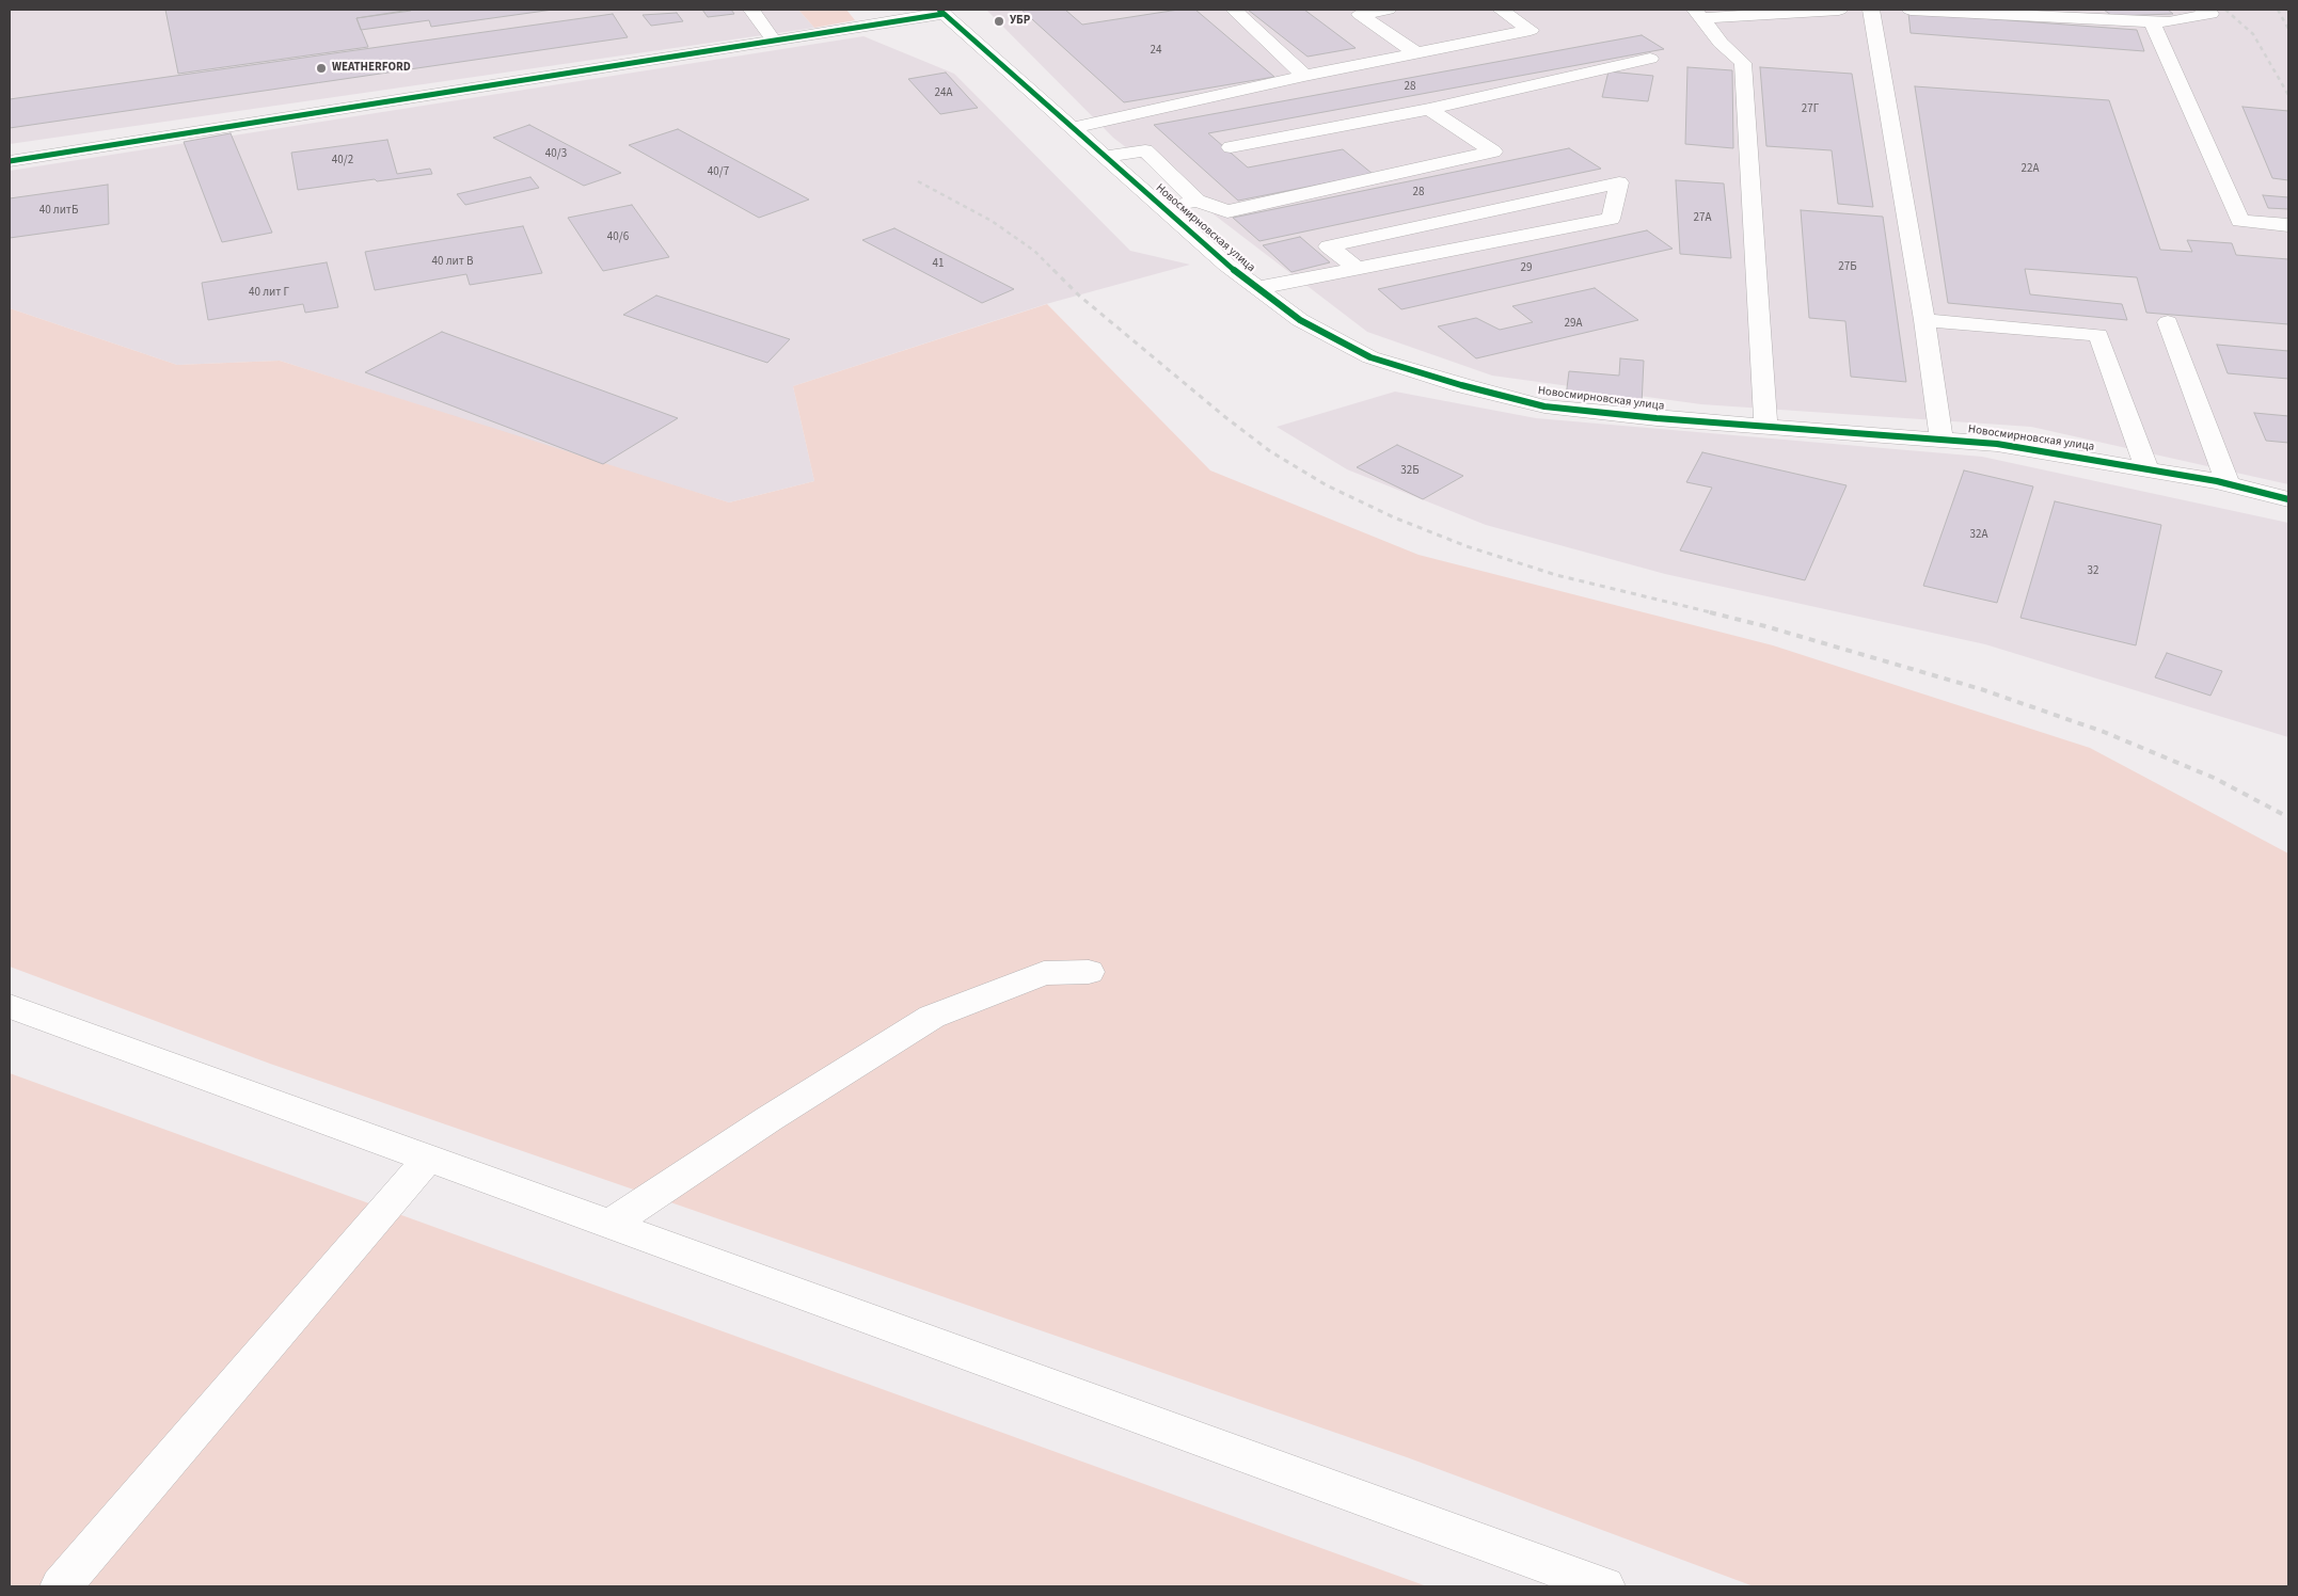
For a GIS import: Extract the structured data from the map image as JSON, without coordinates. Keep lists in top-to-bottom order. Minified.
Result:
{"streets":{"street":["Новосмирновская улица"]},"places":["УБР","WEATHERFORD"],"house_numbers":["24","28","24А","27Г","40/3","40/2","22А","40/7","28","40 литБ","27А","40/6","40 лит В","41","27Б","29","40 лит Г","29А","32Б","32А","32"]}
